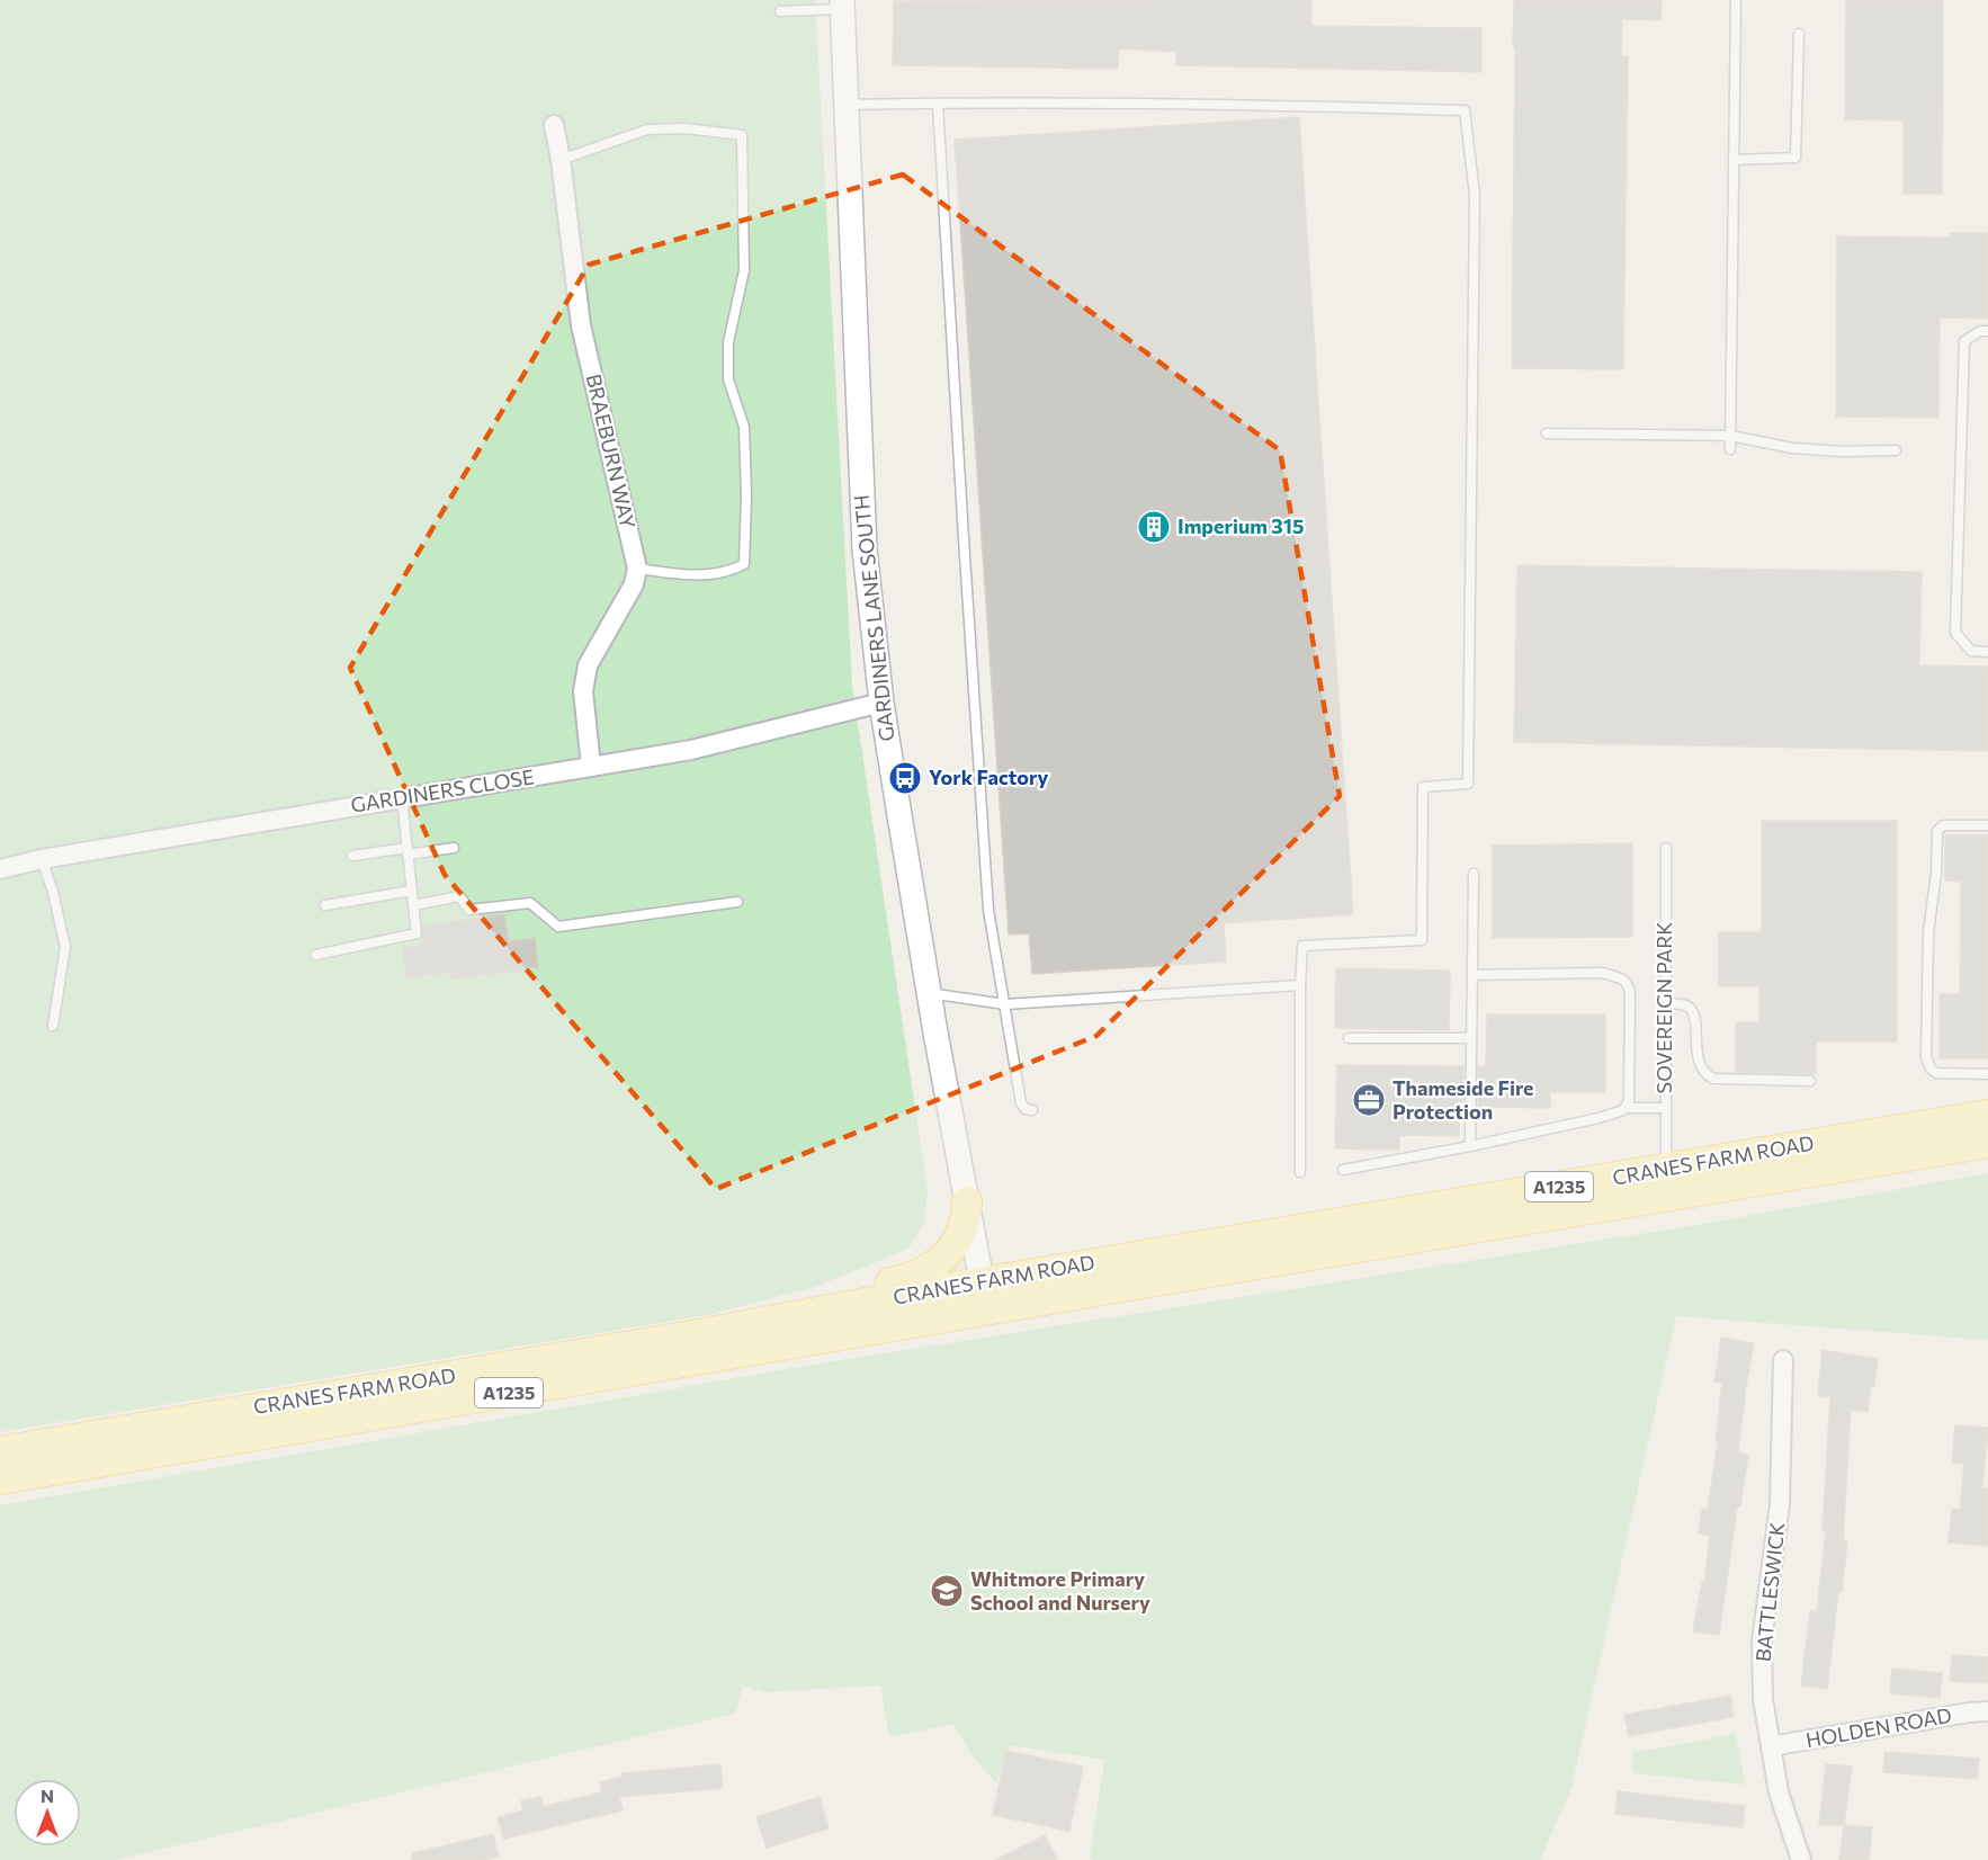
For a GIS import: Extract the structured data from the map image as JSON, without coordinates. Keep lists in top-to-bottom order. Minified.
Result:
{"streets":{"main road":["CRANES FARM ROAD","A1235"],"street":["BRAEBURN WAY","GARDINERS LANE SOUTH","GARDINERS CLOSE","BATTLESWICK","HOLDEN ROAD"],"lane":["SOVEREIGN PARK"]},"crossings":[["GARDINERS LANE SOUTH","GARDINERS CLOSE"],["GARDINERS LANE SOUTH","CRANES FARM ROAD"],["GARDINERS LANE SOUTH","A1235"],["SOVEREIGN PARK","CRANES FARM ROAD"],["CRANES FARM ROAD","A1235"],["BATTLESWICK","HOLDEN ROAD"]],"places":{"building":["Imperium 315"],"bus stop":["York Factory"],"office":["Thameside Fire Protection"],"school or university":["Whitmore Primary School and Nursery"]},"north":"top"}
